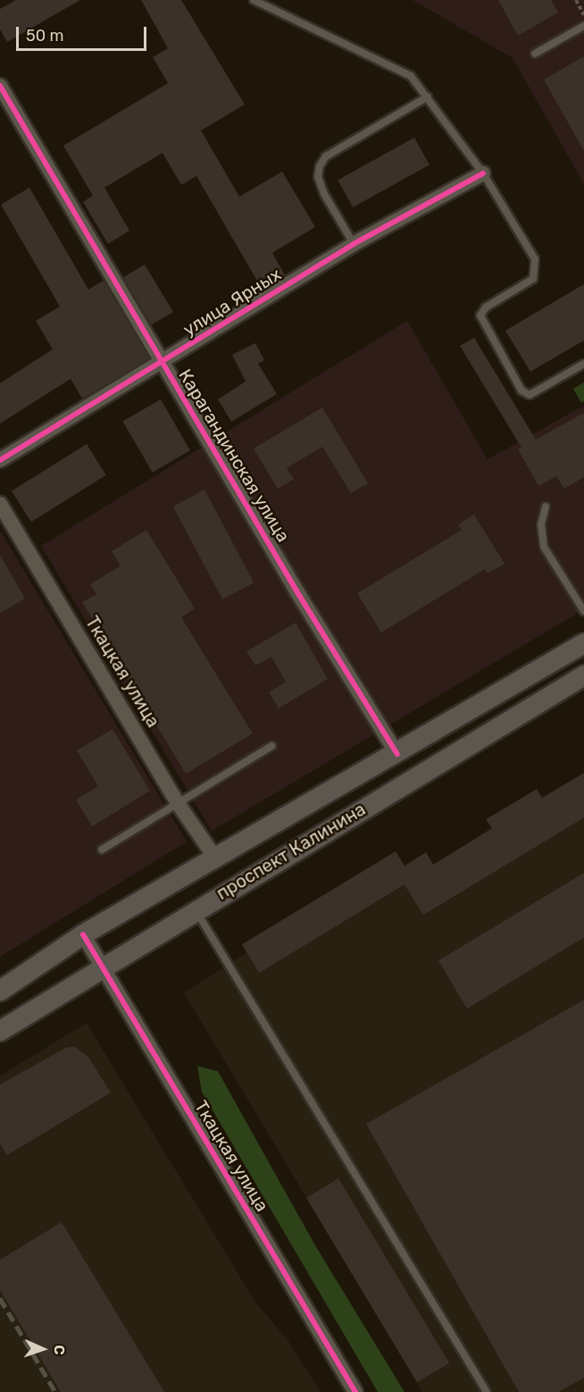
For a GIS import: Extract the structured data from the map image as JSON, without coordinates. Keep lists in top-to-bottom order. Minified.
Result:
{"streets":{"main road":["проспект Калинина"],"street":["улица Ярных","Карагандинская улица","Ткацкая улица"]},"crossings":[["улица Ярных","Карагандинская улица"],["Карагандинская улица","проспект Калинина"],["Ткацкая улица","проспект Калинина"]],"scale_bar":"50 m","north":"right"}
